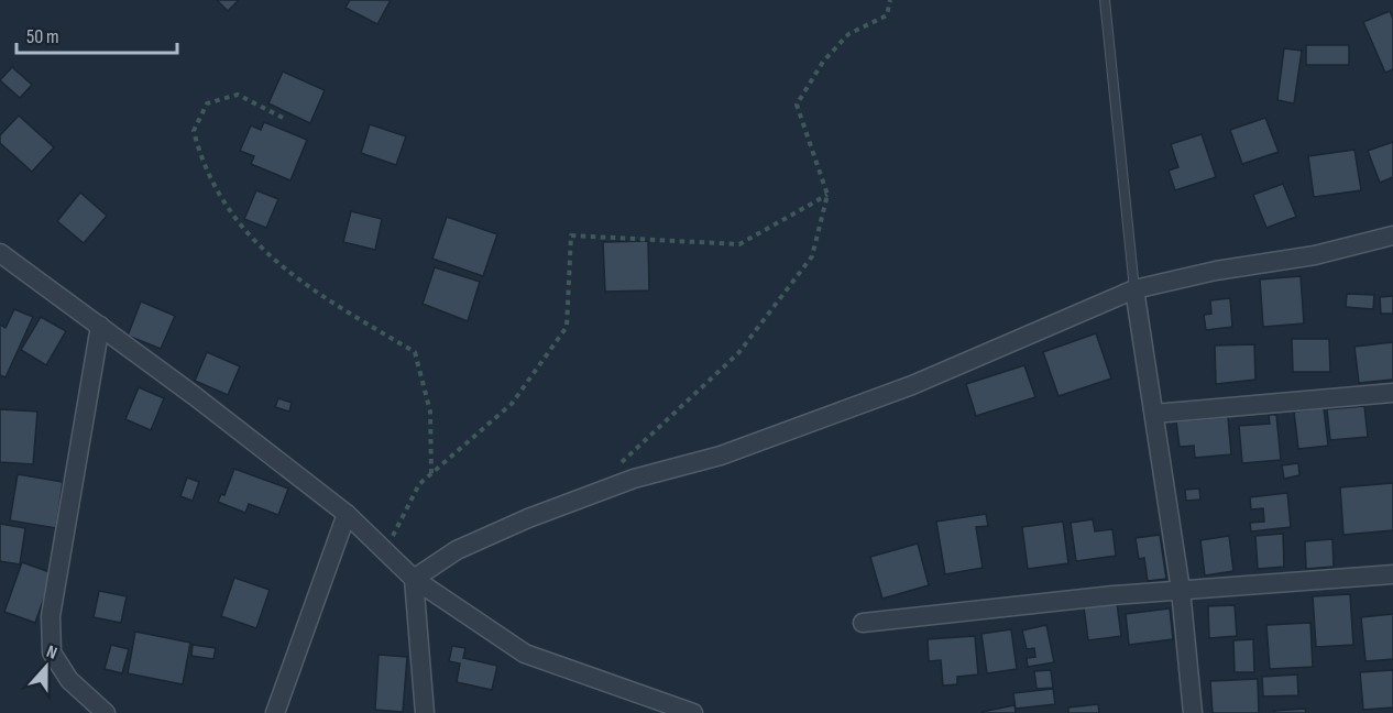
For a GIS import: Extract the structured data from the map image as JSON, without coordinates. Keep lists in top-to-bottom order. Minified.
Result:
{"scale_bar":"50 m","north":"top"}
